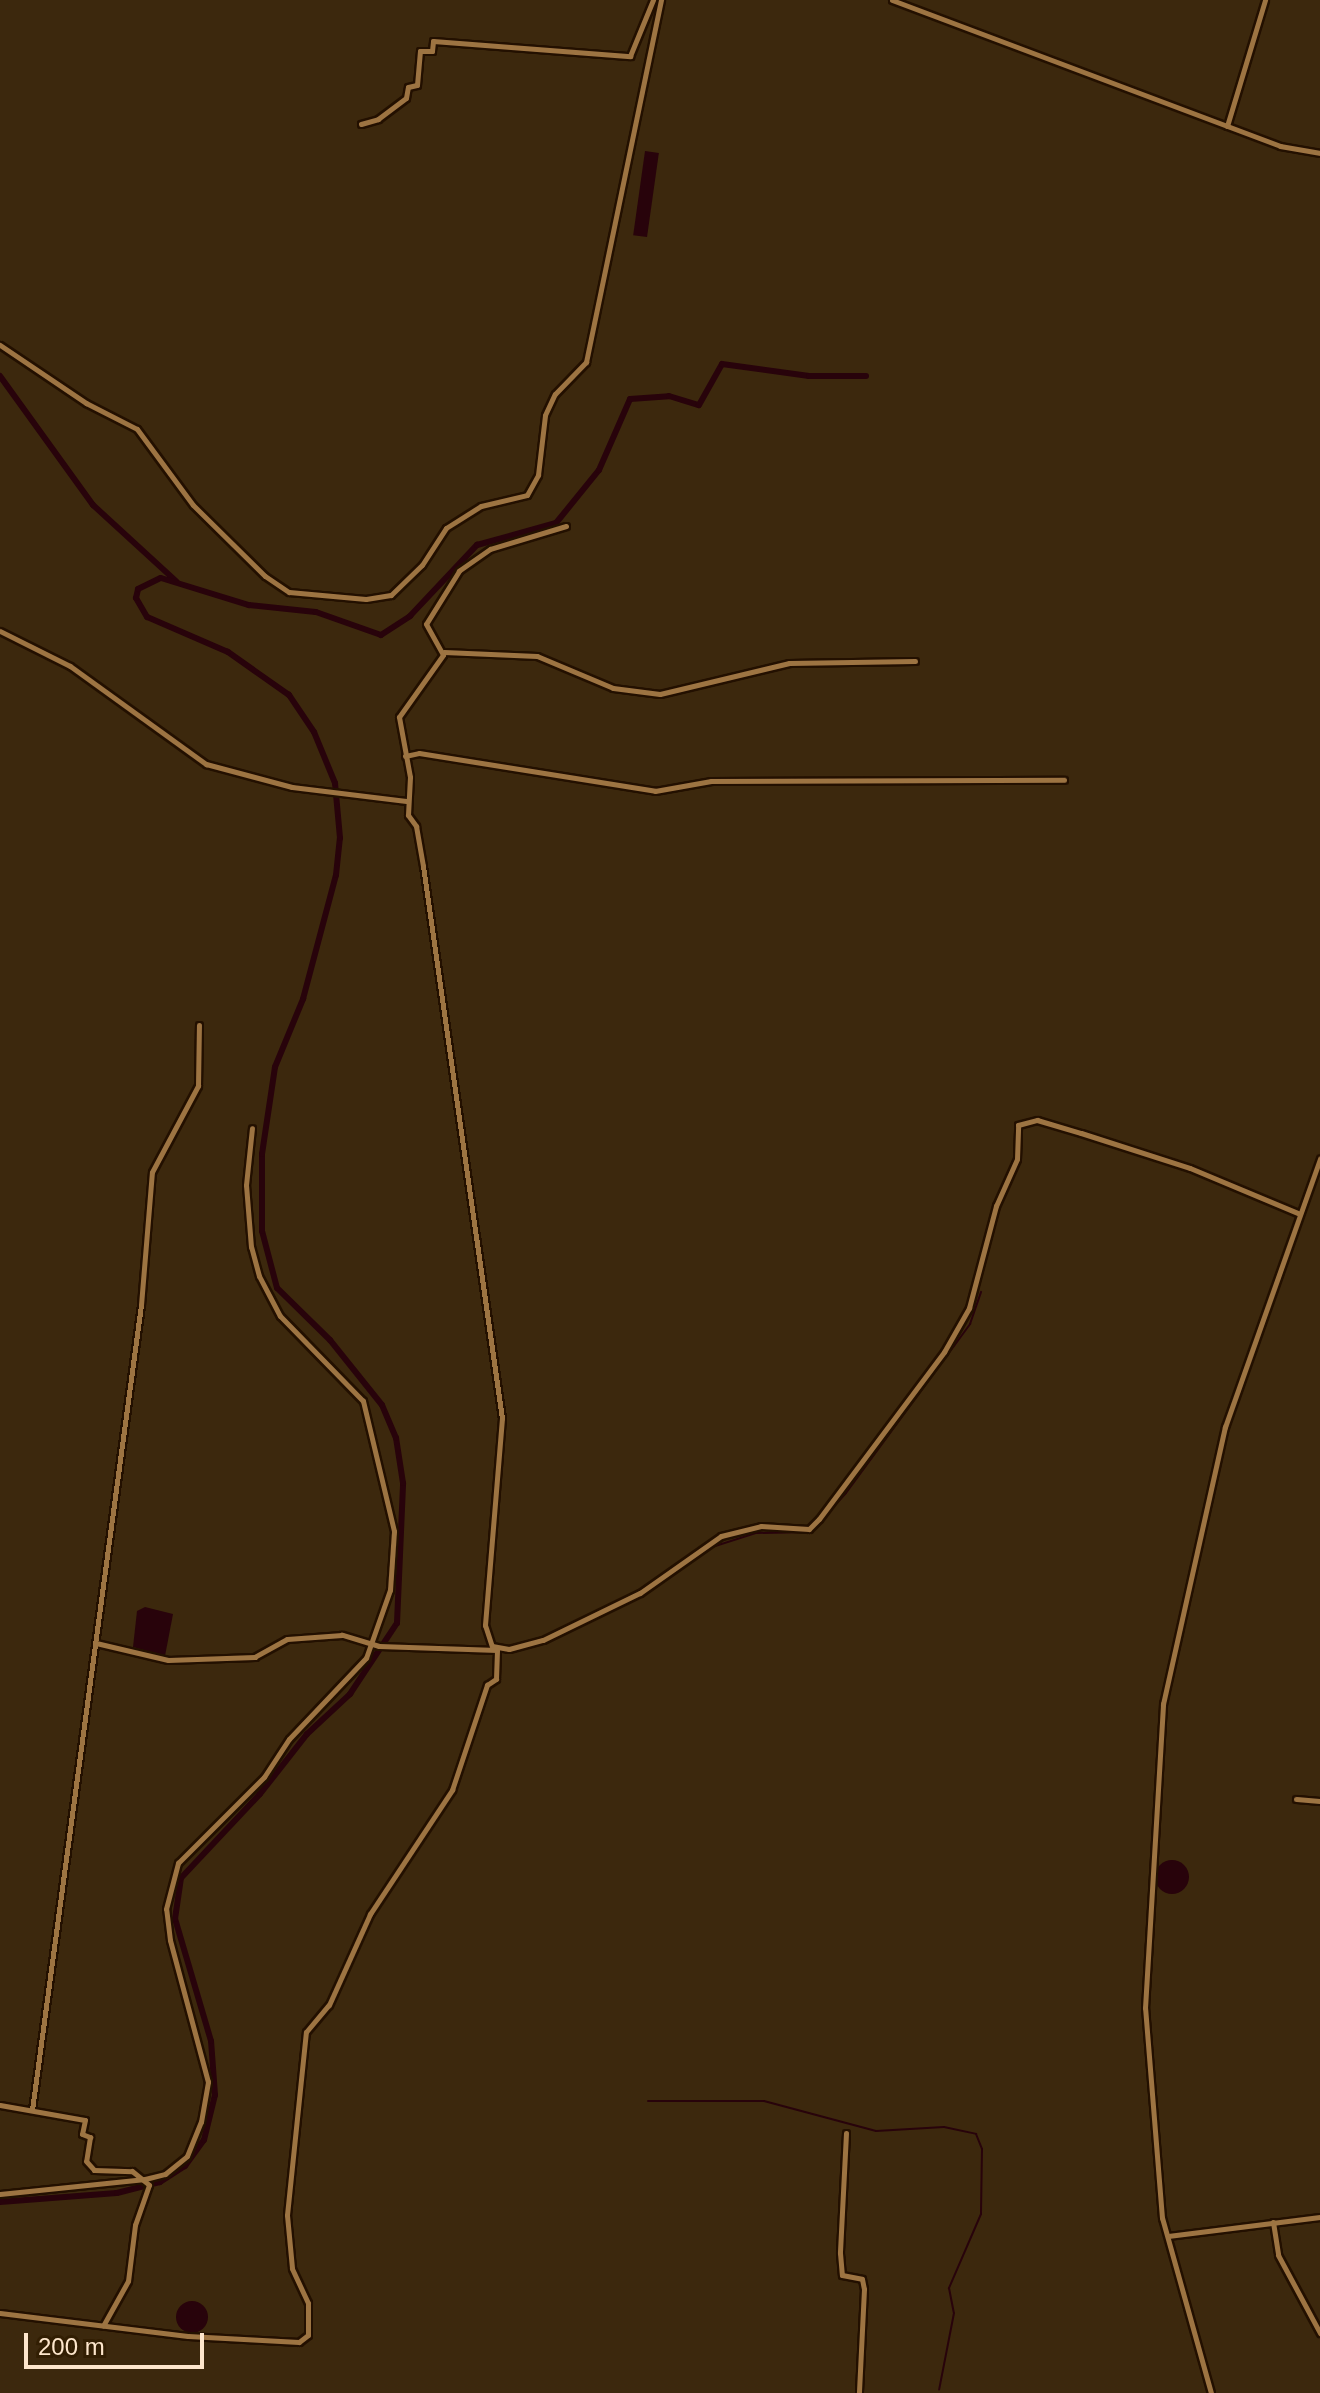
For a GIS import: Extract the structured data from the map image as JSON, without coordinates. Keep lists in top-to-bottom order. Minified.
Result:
{"scale_bar":"200 m"}
